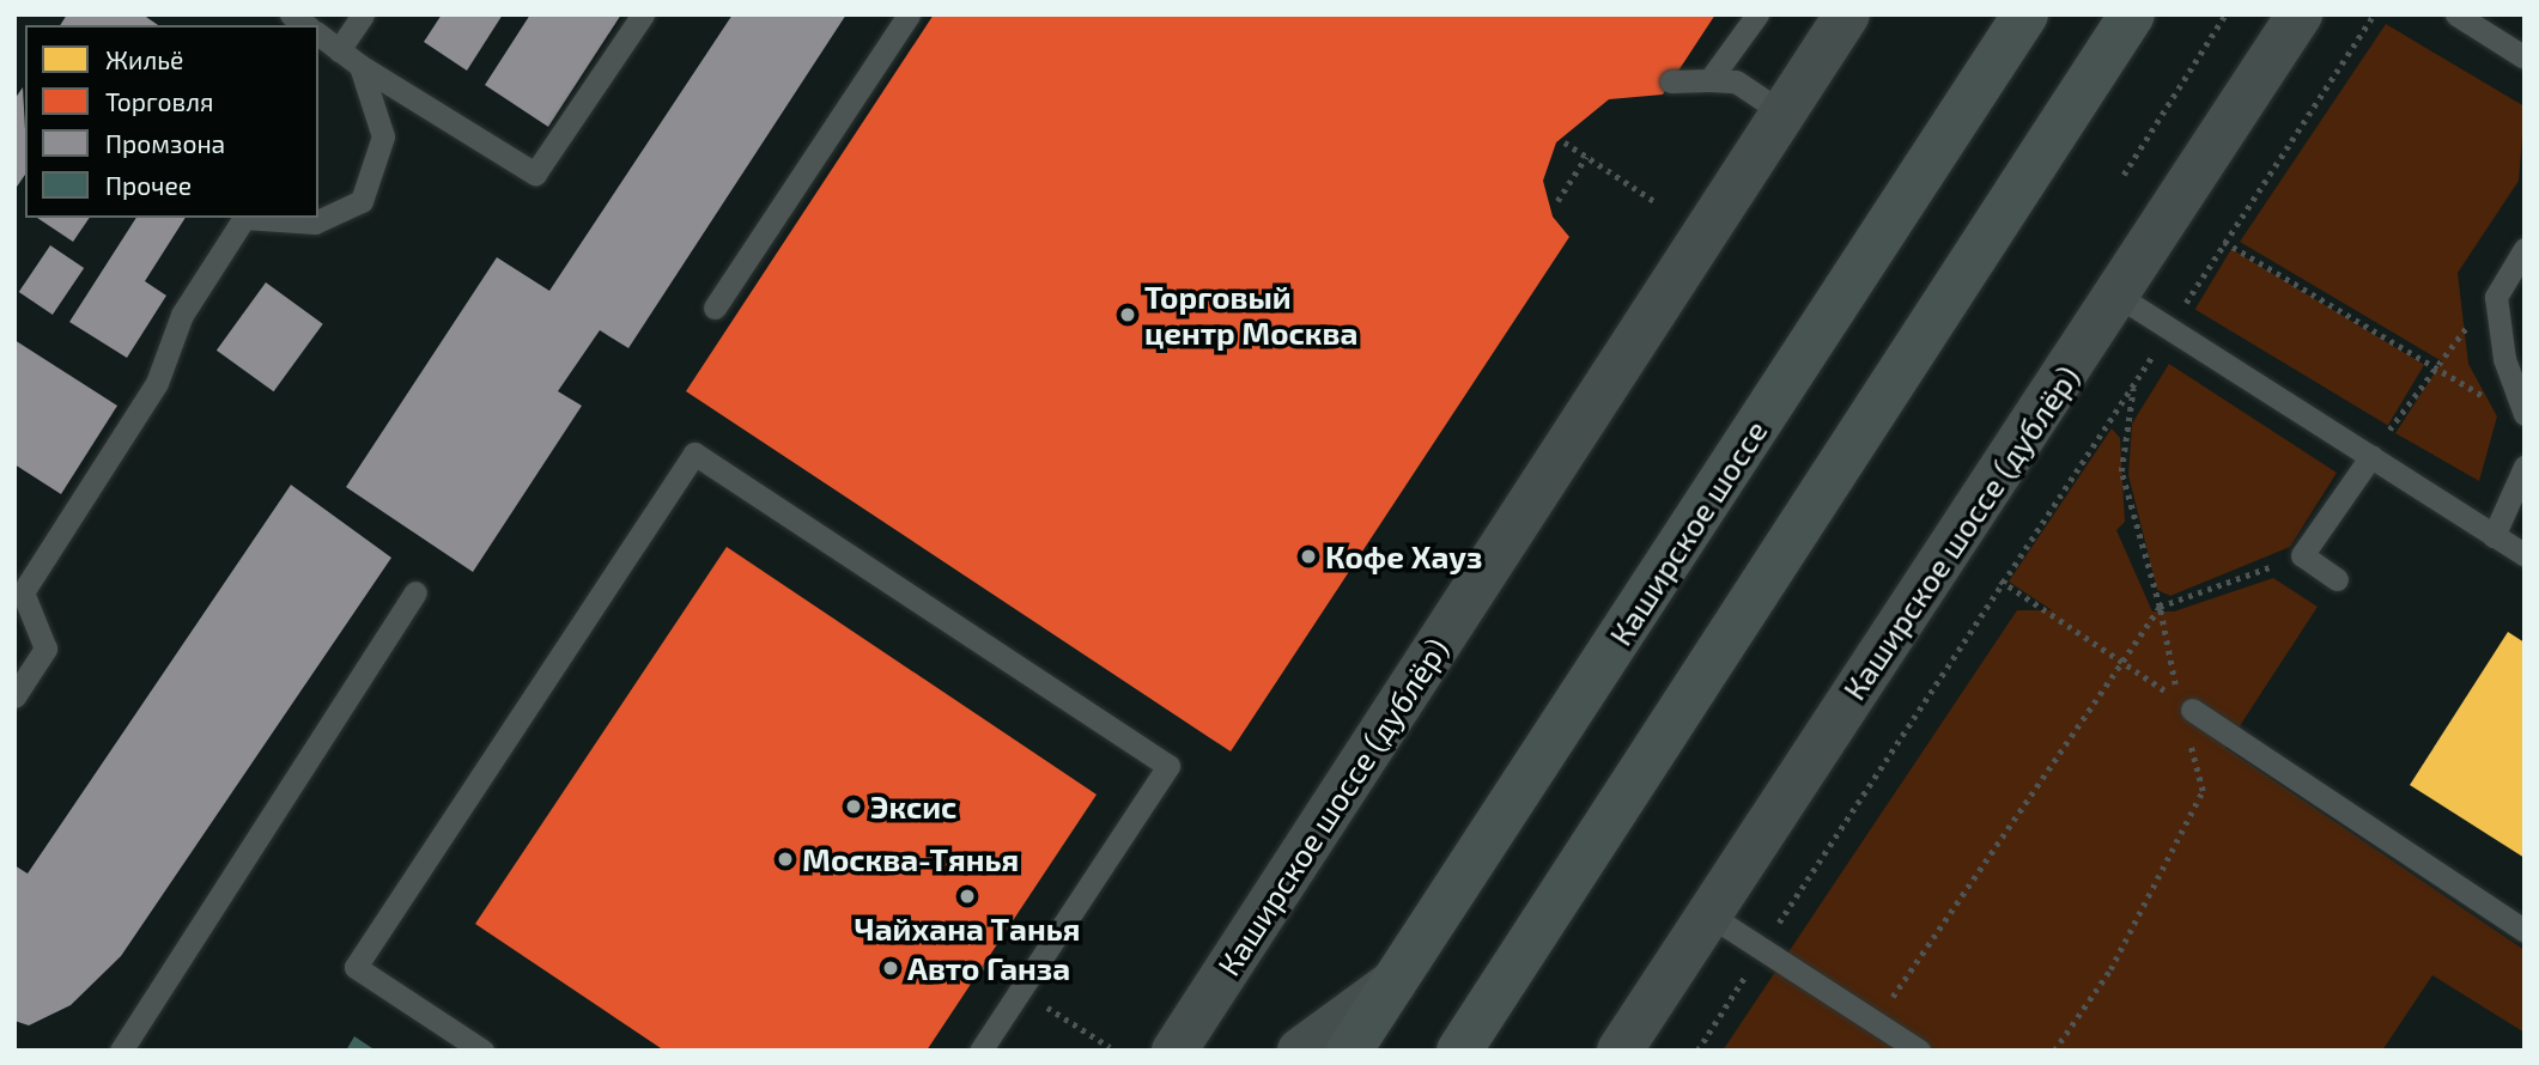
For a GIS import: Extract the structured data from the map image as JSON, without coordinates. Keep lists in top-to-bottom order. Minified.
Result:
{"streets":{"main road":["Каширское шоссе","Каширское шоссе (дублёр)"]},"places":["Торговый центр Москва","Кофе Хауз","Эксис","Москва-Тянья","Чайхана Танья","Авто Ганза"],"legend":["Жильё","Торговля","Промзона","Прочее"]}
